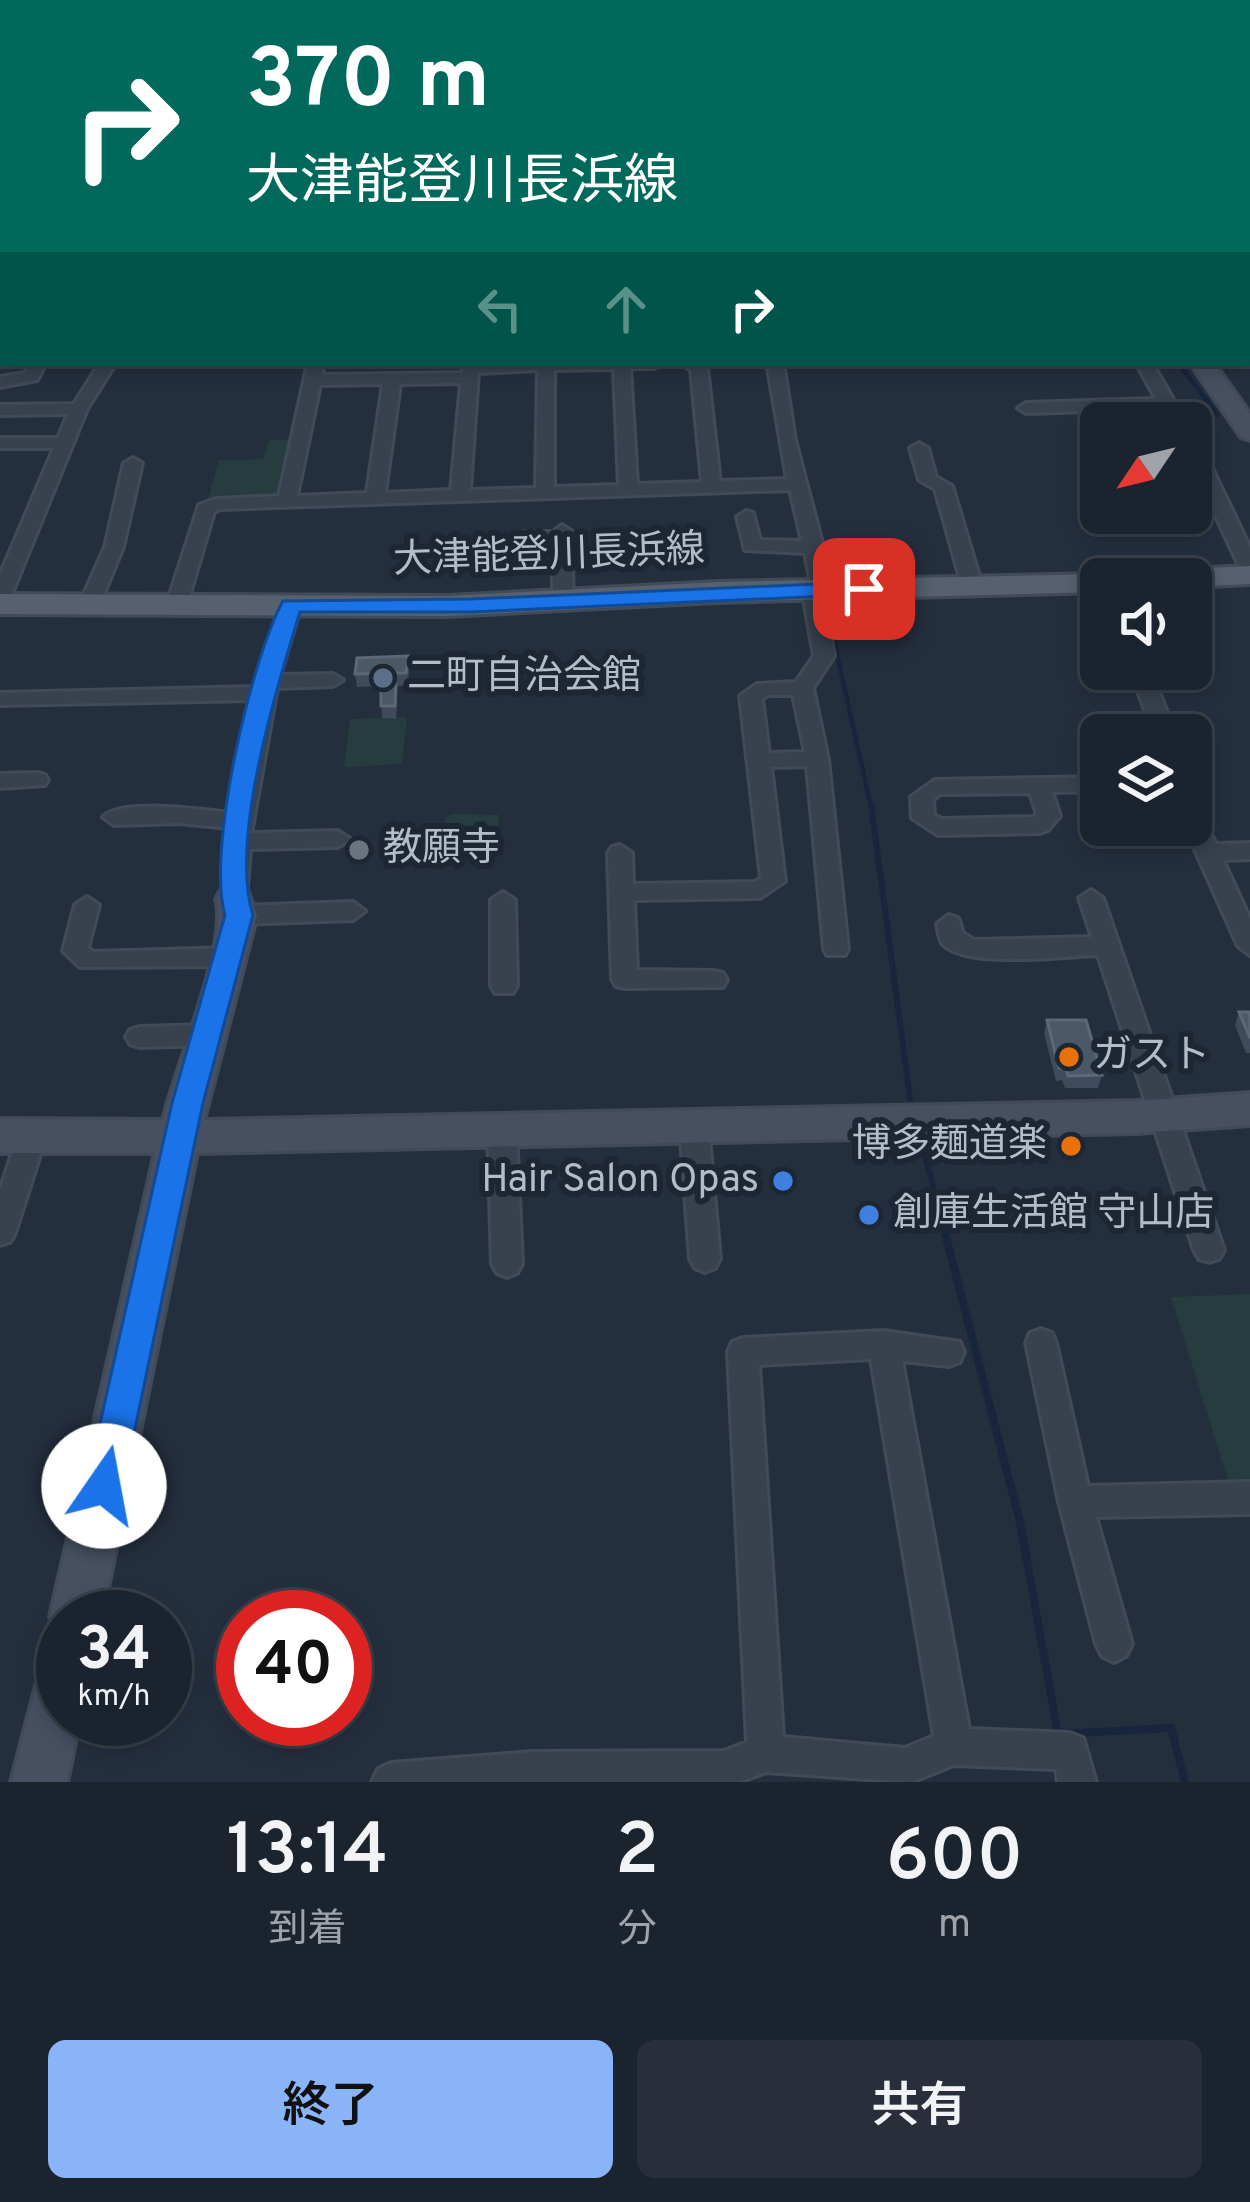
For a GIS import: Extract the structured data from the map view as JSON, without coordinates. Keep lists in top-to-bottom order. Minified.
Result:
{"streets":{"main road":["大津能登川長浜線"]},"places":["二町自治会館","教願寺","ガスト","博多麺道楽","Hair Salon Opas","創庫生活館 守山店"],"north":"bottom left","page":{"turn":["370 m","大津能登川長浜線"],"speed":"34 km/h","limit":"40","eta":["13:14","到着","2","分","600","m"],"buttons":["終了","共有"]}}
